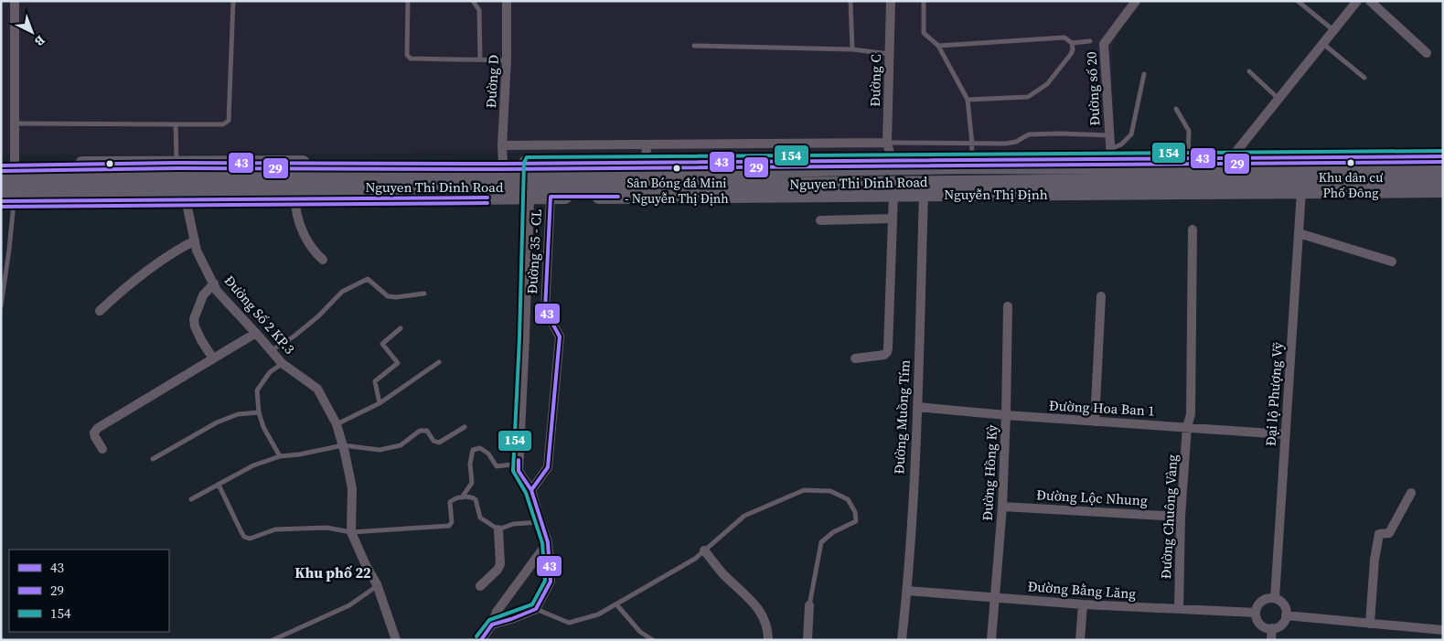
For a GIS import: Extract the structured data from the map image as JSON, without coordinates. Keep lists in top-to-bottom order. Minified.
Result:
{"streets":{"main road":["Nguyen Thi Dinh Road","Nguyễn Thị Định"],"street":["Đường C","Đường D","Đường số 20","Đường 35 - CL","Đường Số 2 KP.3","Đại lộ Phượng Vỹ","Đường Hoa Ban 1","Đường Muồng Tím","Đường Hồng Kỳ","Đường Lộc Nhung","Đường Chuông Vàng","Đường Bằng Lăng"]},"crossings":[["Đường C","Nguyen Thi Dinh Road"],["Nguyen Thi Dinh Road","Nguyễn Thị Định"],["Nguyen Thi Dinh Road","Đường 35 - CL"],["Nguyen Thi Dinh Road","Đường Số 2 KP.3"],["Nguyen Thi Dinh Road","Đường Muồng Tím"],["Nguyễn Thị Định","Đại lộ Phượng Vỹ"],["Nguyễn Thị Định","Đường Muồng Tím"],["Đại lộ Phượng Vỹ","Đường Hoa Ban 1"],["Đại lộ Phượng Vỹ","Đường Bằng Lăng"],["Đường Hoa Ban 1","Đường Muồng Tím"],["Đường Hoa Ban 1","Đường Hồng Kỳ"],["Đường Hoa Ban 1","Đường Chuông Vàng"],["Đường Muồng Tím","Đường Bằng Lăng"],["Đường Hồng Kỳ","Đường Lộc Nhung"],["Đường Hồng Kỳ","Đường Bằng Lăng"],["Đường Lộc Nhung","Đường Chuông Vàng"],["Đường Chuông Vàng","Đường Bằng Lăng"]],"districts":["Khu phố 22"],"places":["Khu dân cư Phố Đông","Sân Bóng đá Mini - Nguyễn Thị Định"],"lines":["transit line 154","transit line 43","transit line 29"],"legend":["43","29","154"],"north":"bottom right"}
